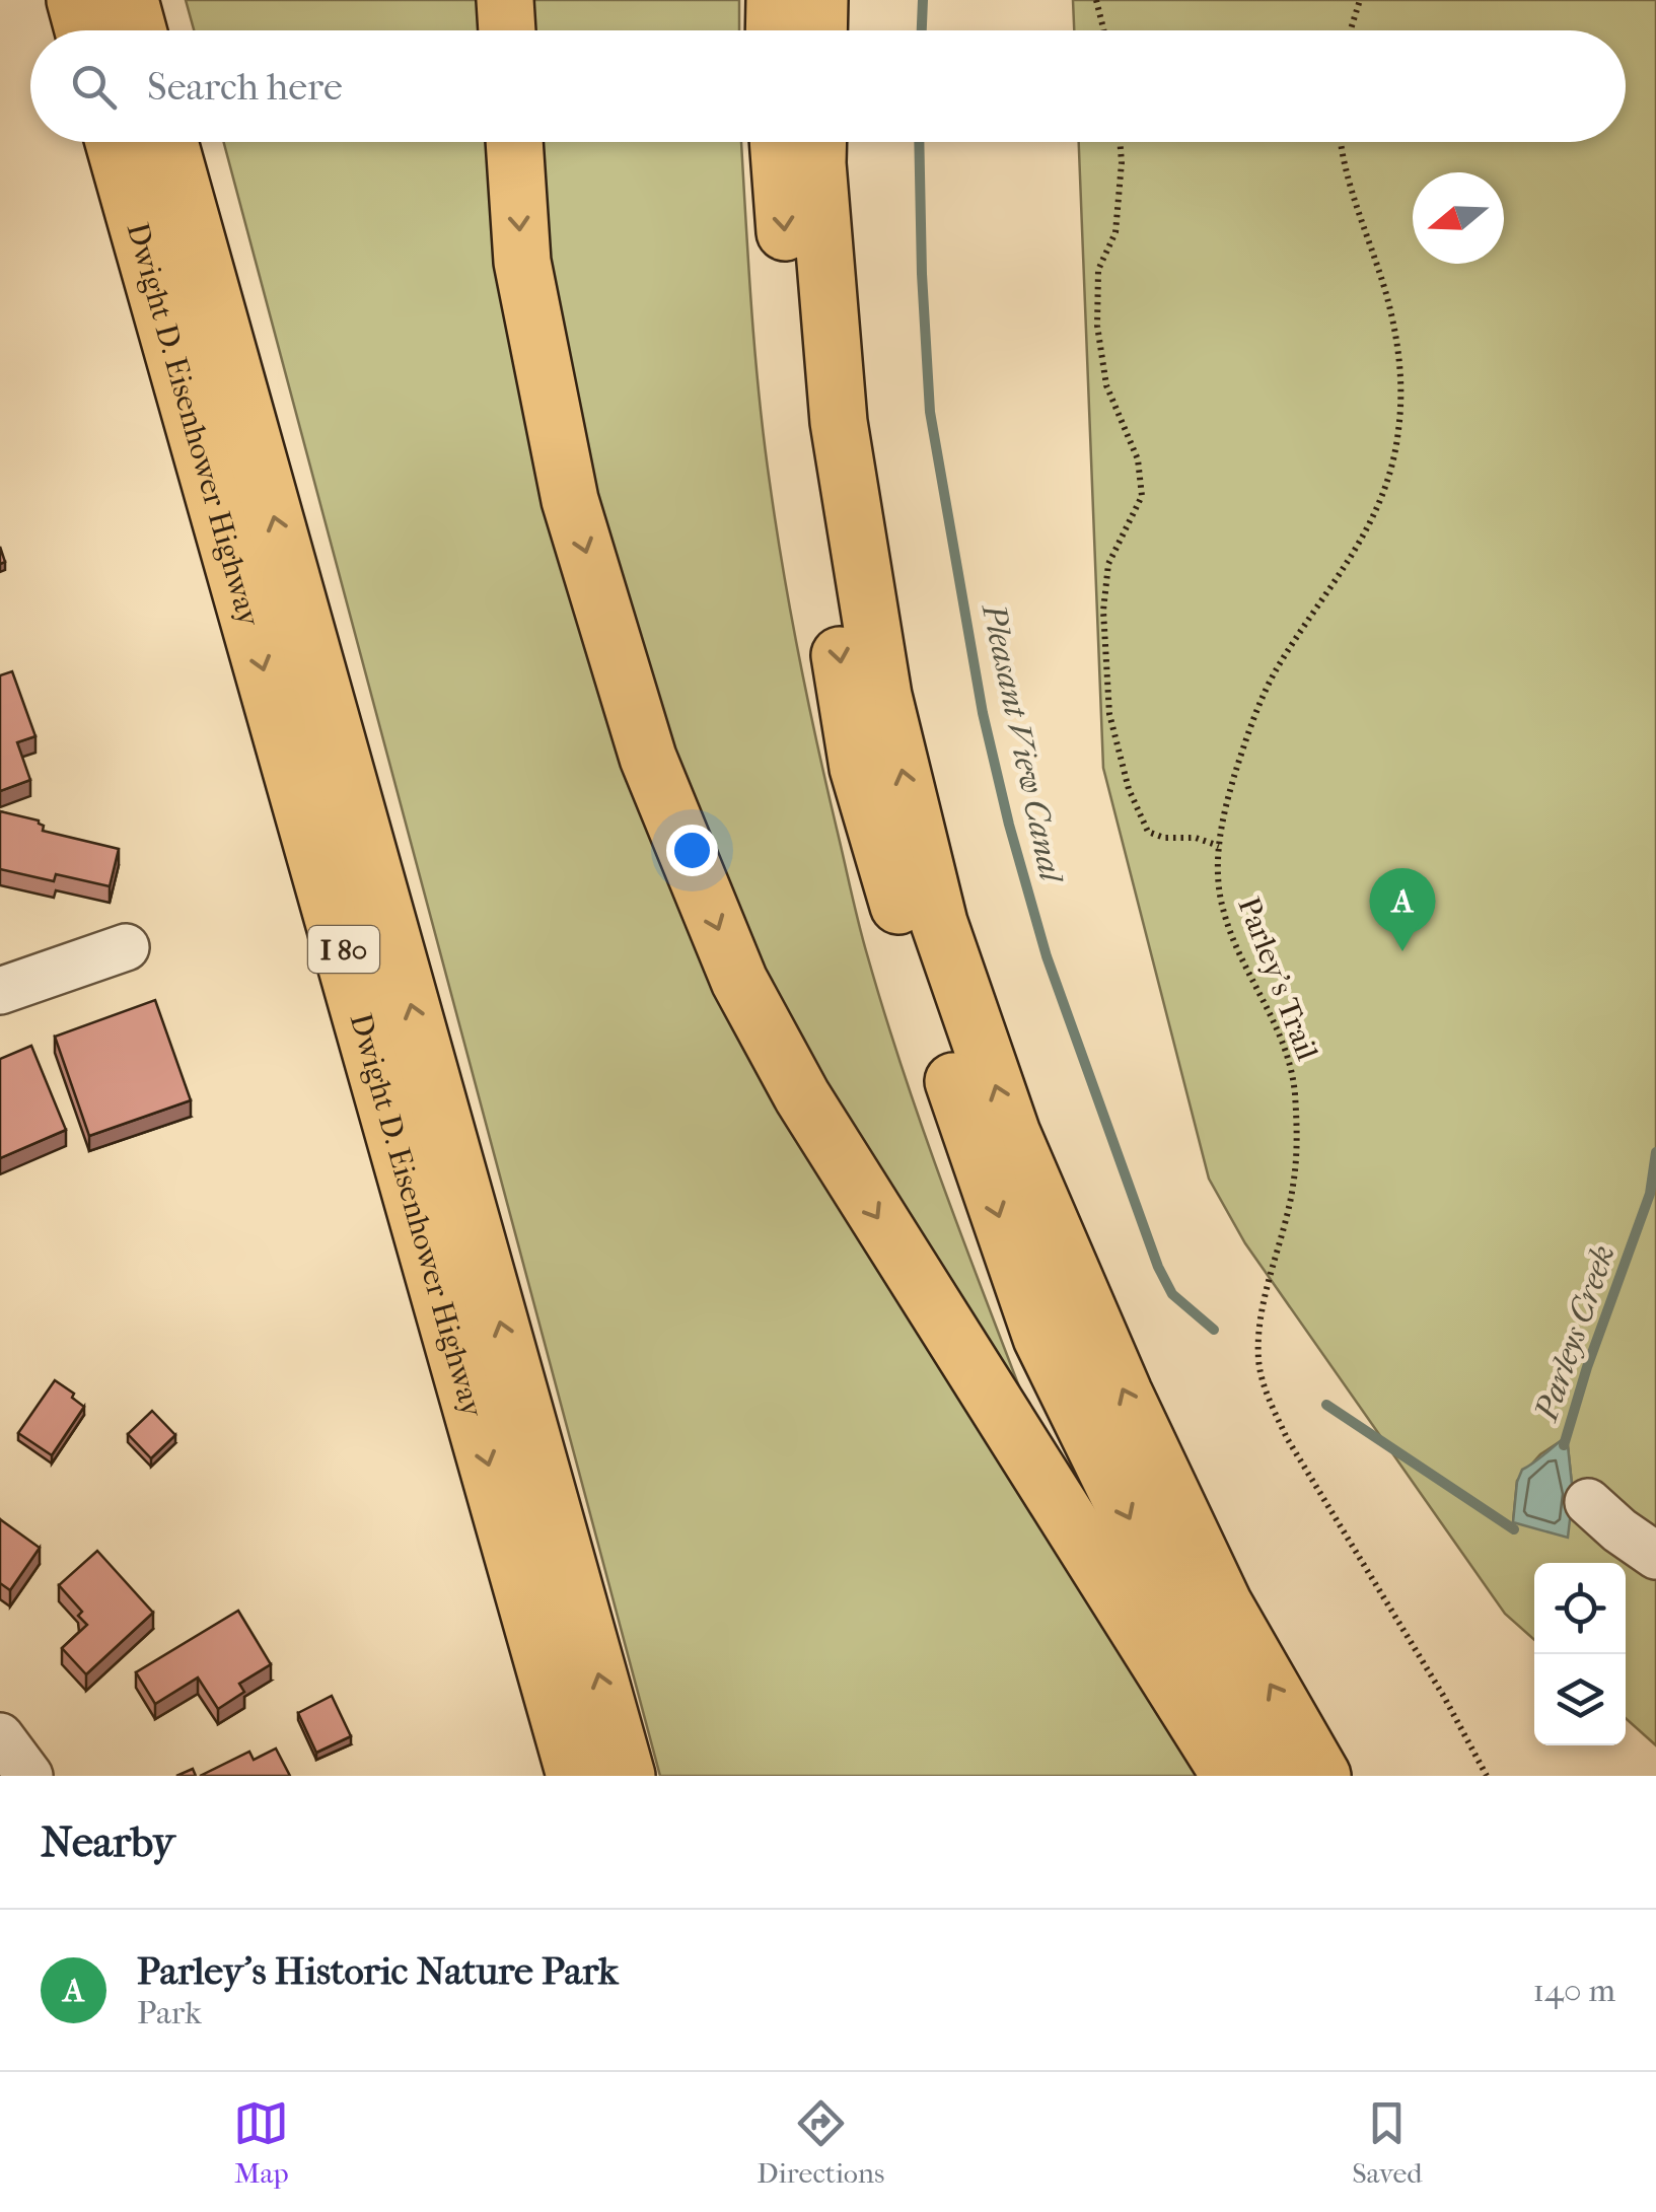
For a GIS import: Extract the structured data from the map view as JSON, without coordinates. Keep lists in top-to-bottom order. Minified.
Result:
{"streets":{"highway":["Dwight D. Eisenhower Highway","I 80"],"path":["Parley's Trail"]},"water":["Pleasant View Canal","Parleys Creek"],"north":"left","page":{"search":"Search here","pins":"A","heading":"Nearby","list":[{"mark":"A","name":"Parley's Historic Nature Park","note":"Park","value":"140 m"}],"nav":["Map","Directions","Saved"]}}
